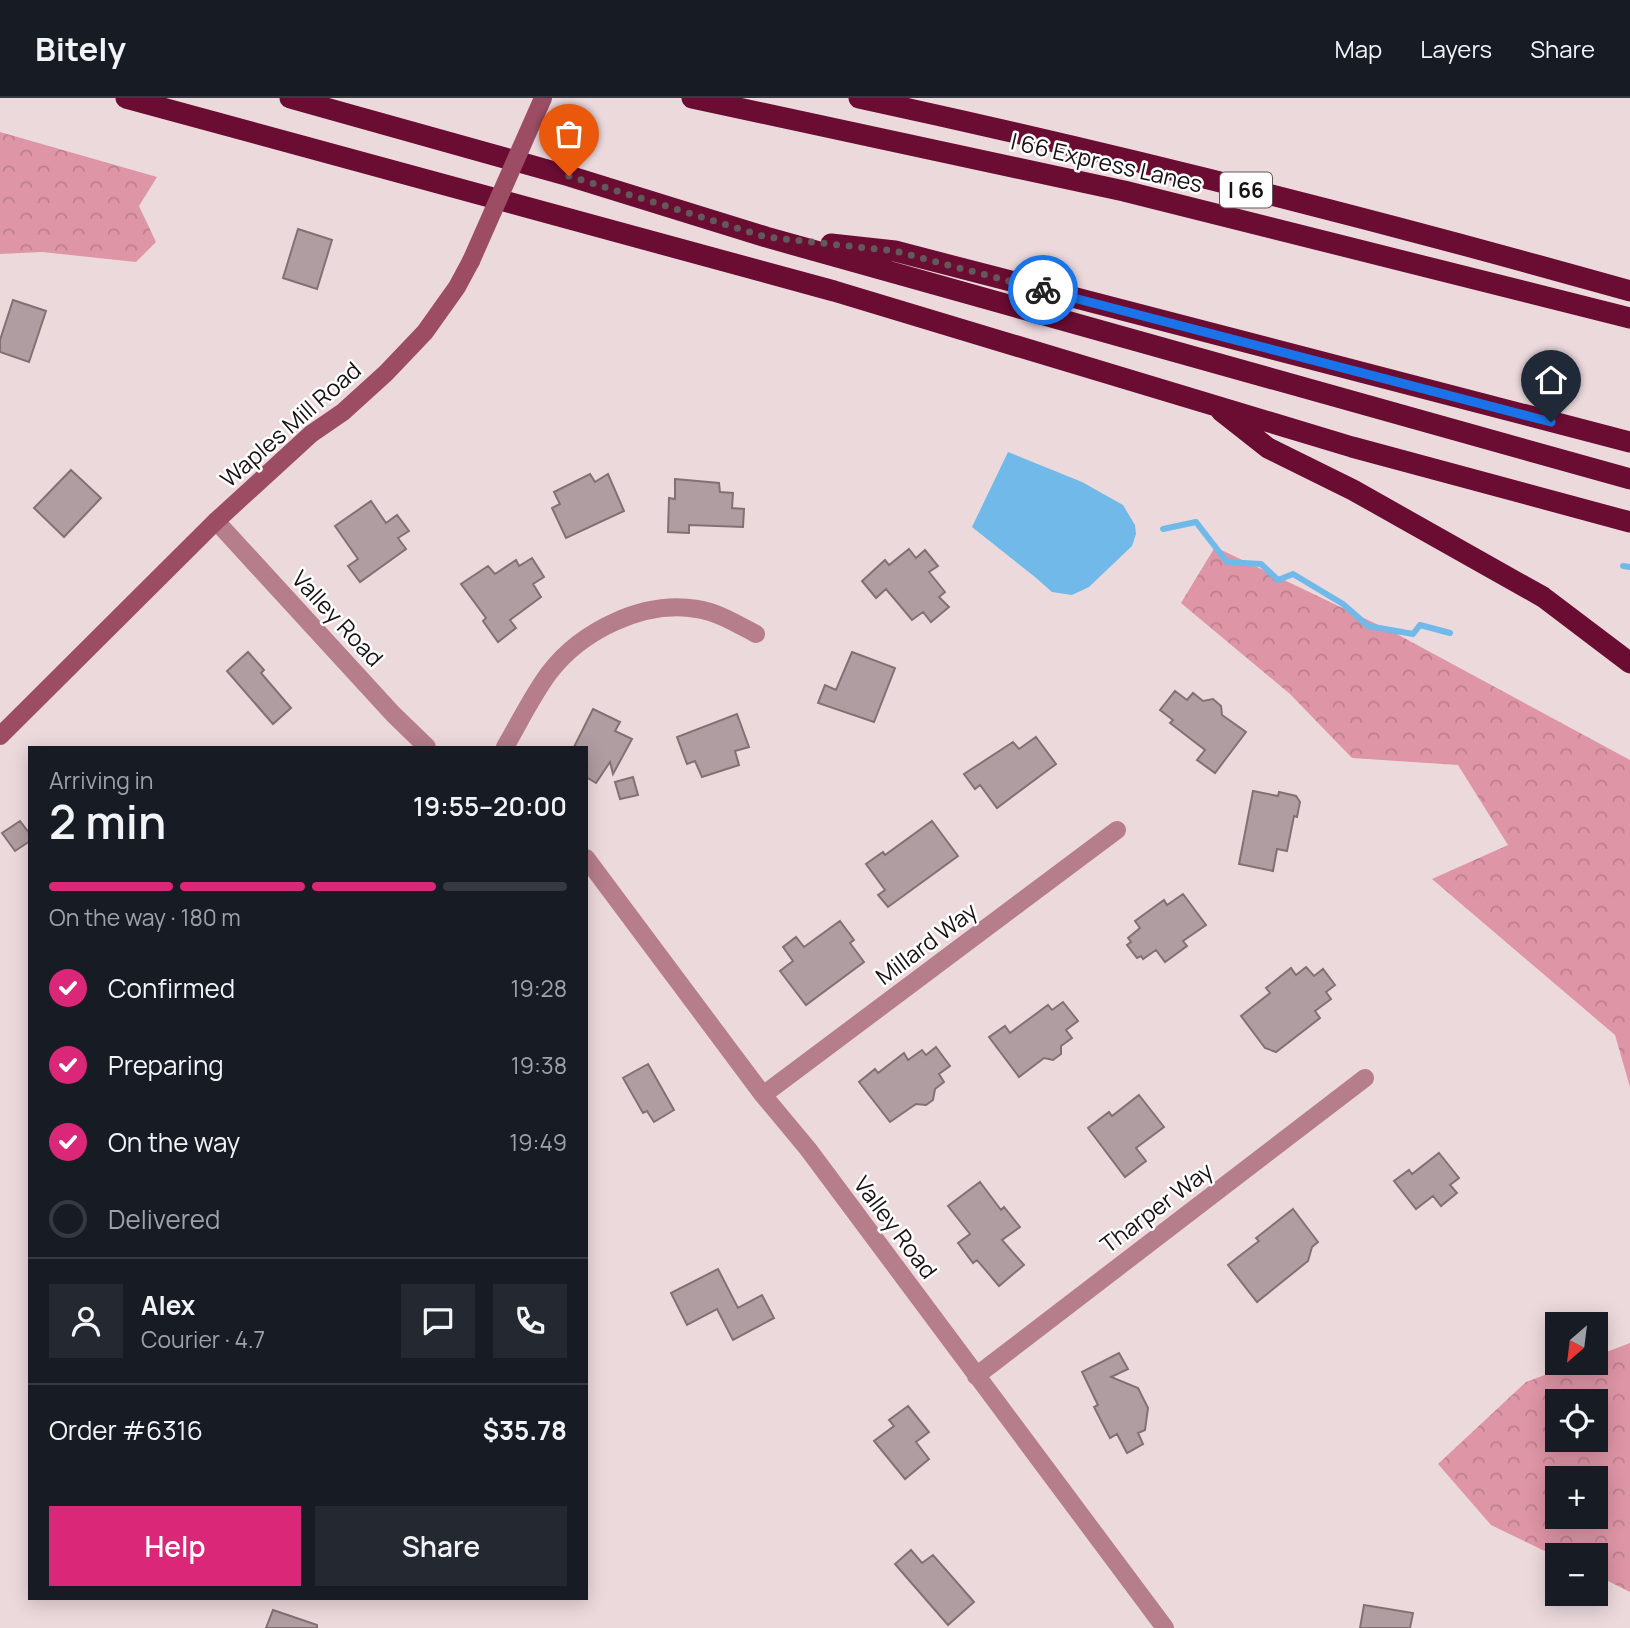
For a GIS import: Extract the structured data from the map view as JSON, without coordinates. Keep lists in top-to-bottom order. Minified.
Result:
{"streets":{"highway":["I 66 Express Lanes","I 66"],"main road":["Waples Mill Road"],"street":["Valley Road","Millard Way","Tharper Way"]},"crossings":[["Waples Mill Road","Valley Road"],["Valley Road","Millard Way"],["Valley Road","Tharper Way"]],"north":"bottom left","page":{"header":"Bitely","nav":["Map","Layers","Share"],"heading":["2 min","Arriving in","19:55–20:00"],"panel":["Alex","Courier · 4.7","Order #6316","$35.78"],"bar":"On the way · 180 m","list":[["Confirmed","19:28"],["Preparing","19:38"],["On the way","19:49"],"Delivered"],"map_buttons":["+","−"],"buttons":["Help","Share"]}}
